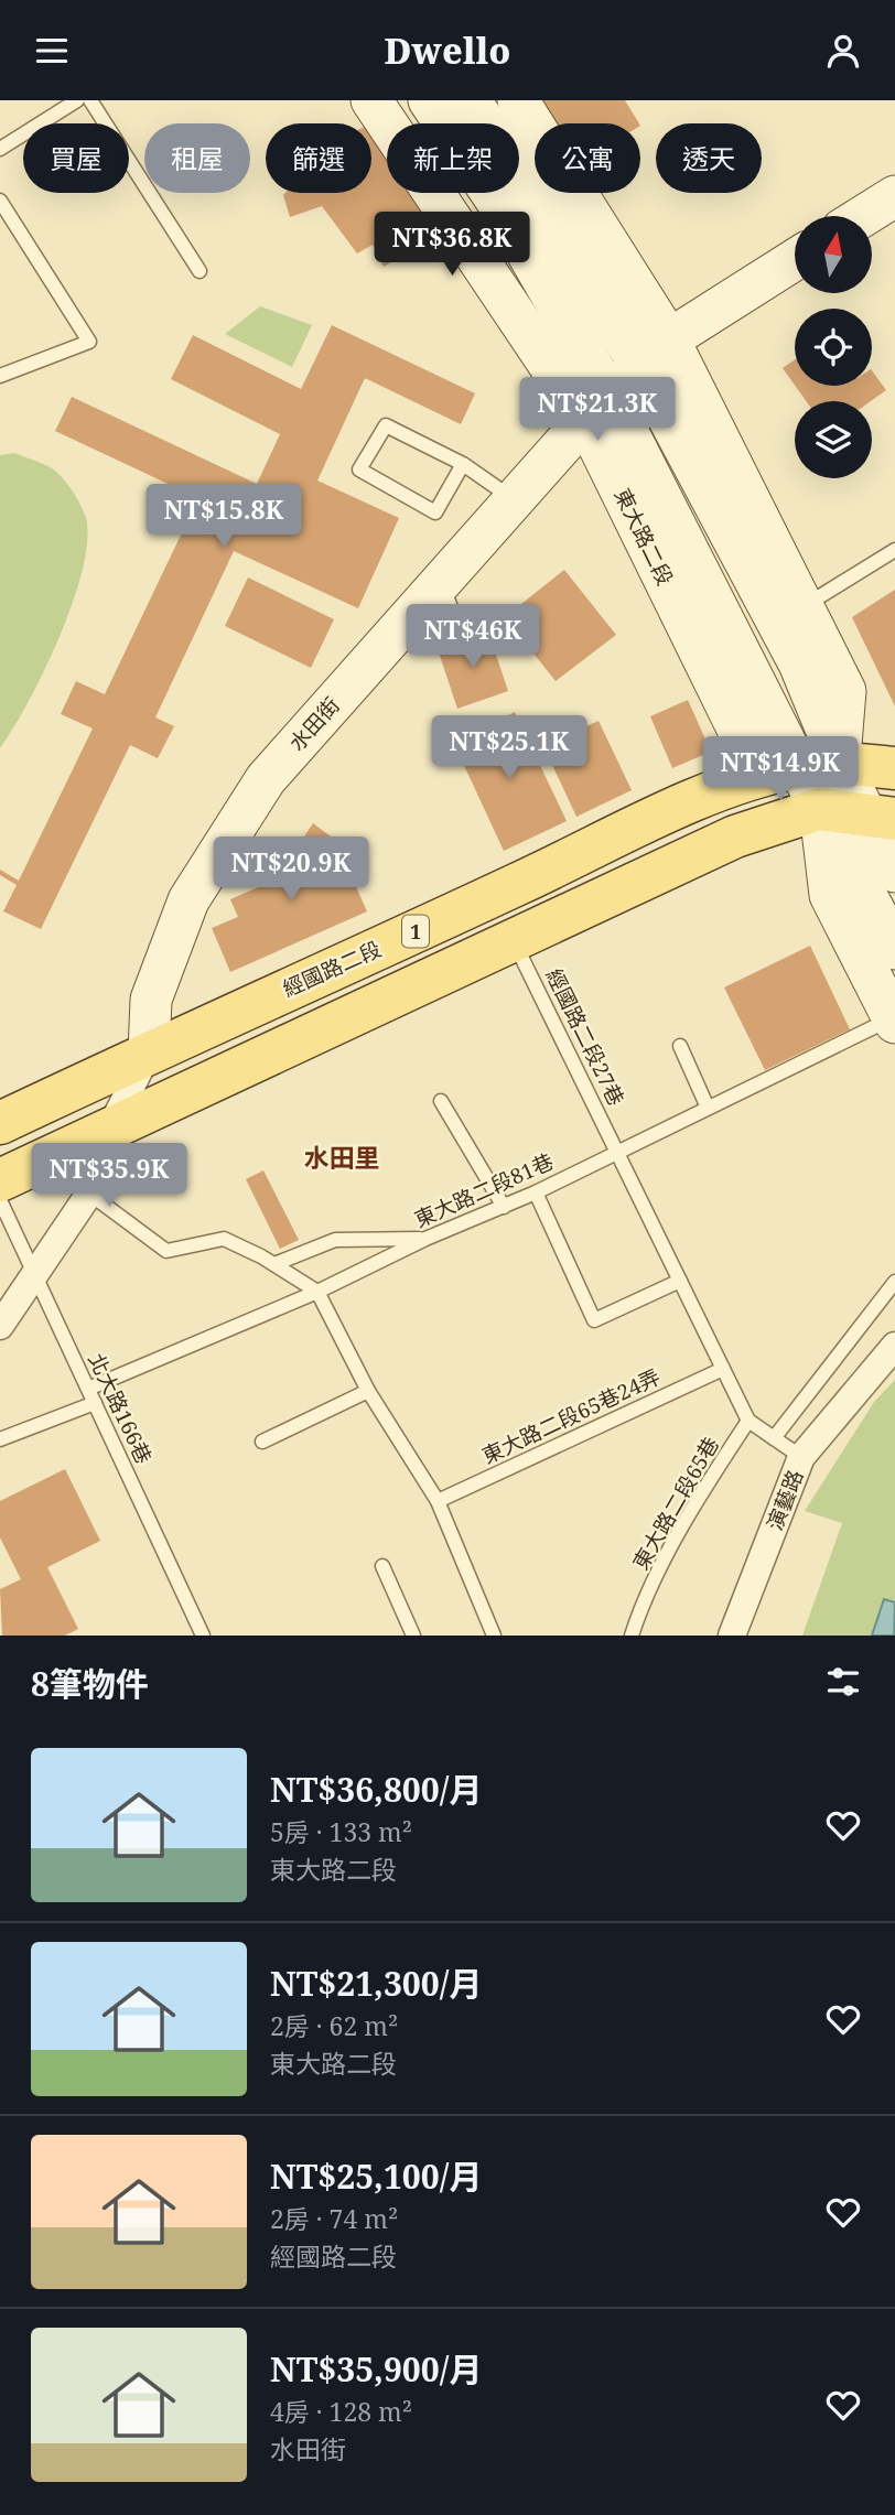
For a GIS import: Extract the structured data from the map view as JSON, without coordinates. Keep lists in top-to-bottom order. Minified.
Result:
{"streets":{"main road":["1","經國路二段"],"street":["東大路二段","水田街","演藝路"],"lane":["經國路二段27巷","東大路二段81巷","北大路166巷","東大路二段65巷24弄","東大路二段65巷"]},"crossings":[["東大路二段","水田街"],["東大路二段","1"],["東大路二段","經國路二段"],["東大路二段","東大路二段81巷"],["水田街","1"],["水田街","經國路二段"],["水田街","北大路166巷"],["1","經國路二段"],["1","經國路二段27巷"],["經國路二段27巷","東大路二段81巷"],["東大路二段81巷","北大路166巷"]],"districts":["水田里"],"north":"top","page":{"header":"Dwello","chip":["買屋","租屋","篩選","新上架","公寓","透天"],"price":["NT$36.8K","NT$21.3K","NT$15.8K","NT$46K","NT$25.1K","NT$14.9K","NT$20.9K","NT$35.9K"],"heading":"8筆物件","list":[{"name":"NT$36,800/月","note":"5房 · 133 m² · 東大路二段"},{"name":"NT$21,300/月","note":"2房 · 62 m² · 東大路二段"},{"name":"NT$25,100/月","note":"2房 · 74 m² · 經國路二段"},{"name":"NT$35,900/月","note":"4房 · 128 m² · 水田街"}]}}
